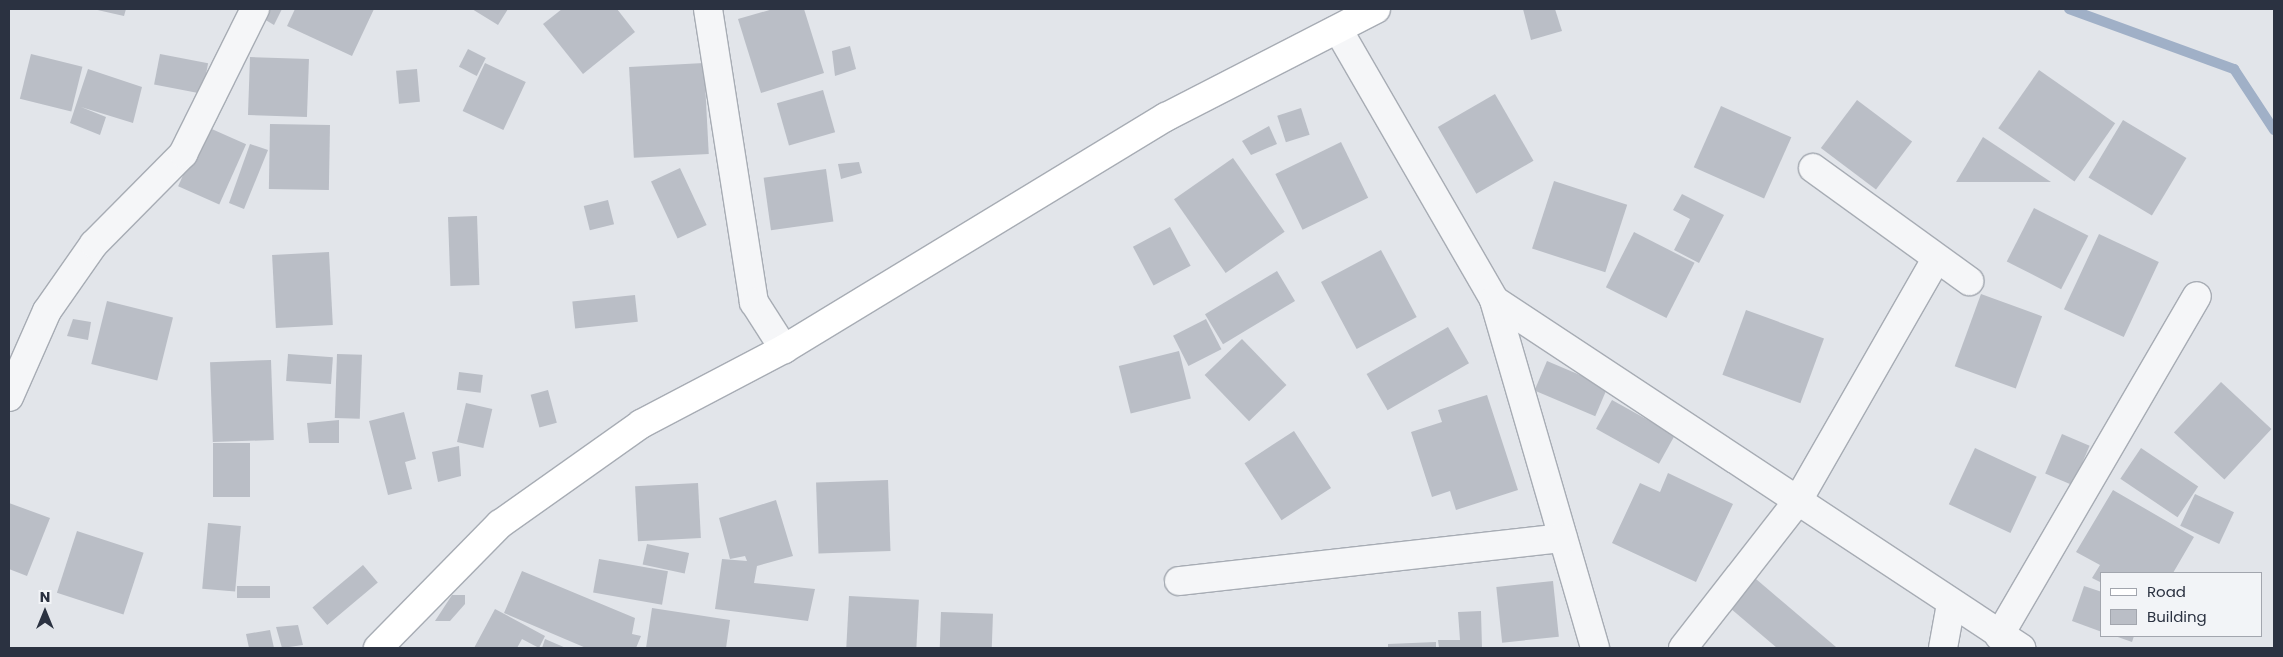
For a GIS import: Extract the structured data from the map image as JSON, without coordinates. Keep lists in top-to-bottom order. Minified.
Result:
{"legend":["Road","Building"],"north":"top"}
